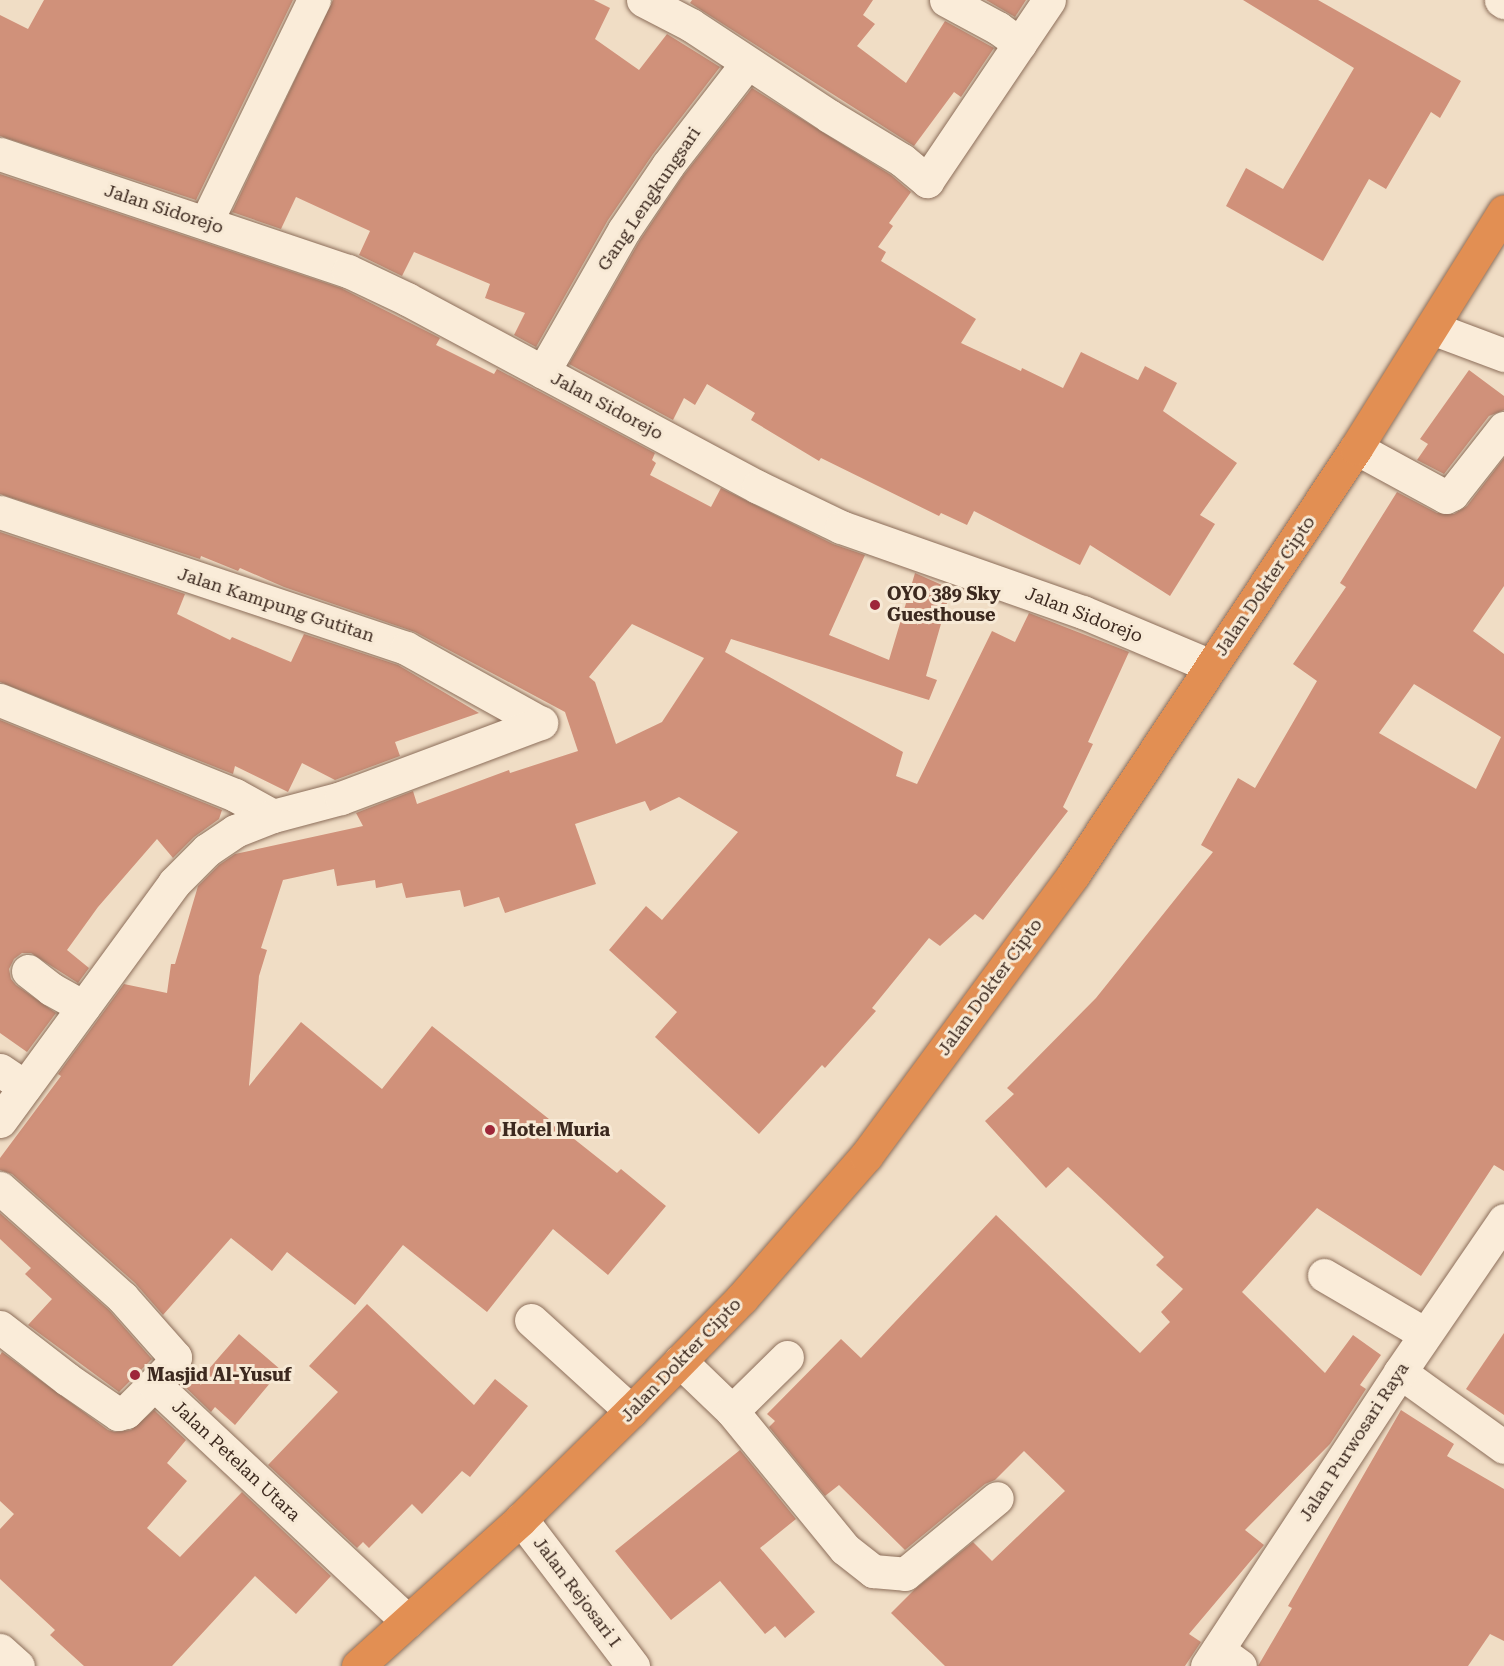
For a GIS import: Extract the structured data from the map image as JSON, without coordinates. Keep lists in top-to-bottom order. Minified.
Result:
{"streets":{"highway":["Jalan Dokter Cipto"],"street":["Gang Lengkungsari","Jalan Sidorejo","Jalan Kampung Gutitan","Jalan Purwosari Raya","Jalan Petelan Utara","Jalan Rejosari I"]},"crossings":[["Gang Lengkungsari","Jalan Sidorejo"],["Jalan Sidorejo","Jalan Dokter Cipto"],["Jalan Dokter Cipto","Jalan Petelan Utara"],["Jalan Dokter Cipto","Jalan Rejosari I"]],"places":["OYO 389 Sky Guesthouse","Hotel Muria","Masjid Al-Yusuf"]}
